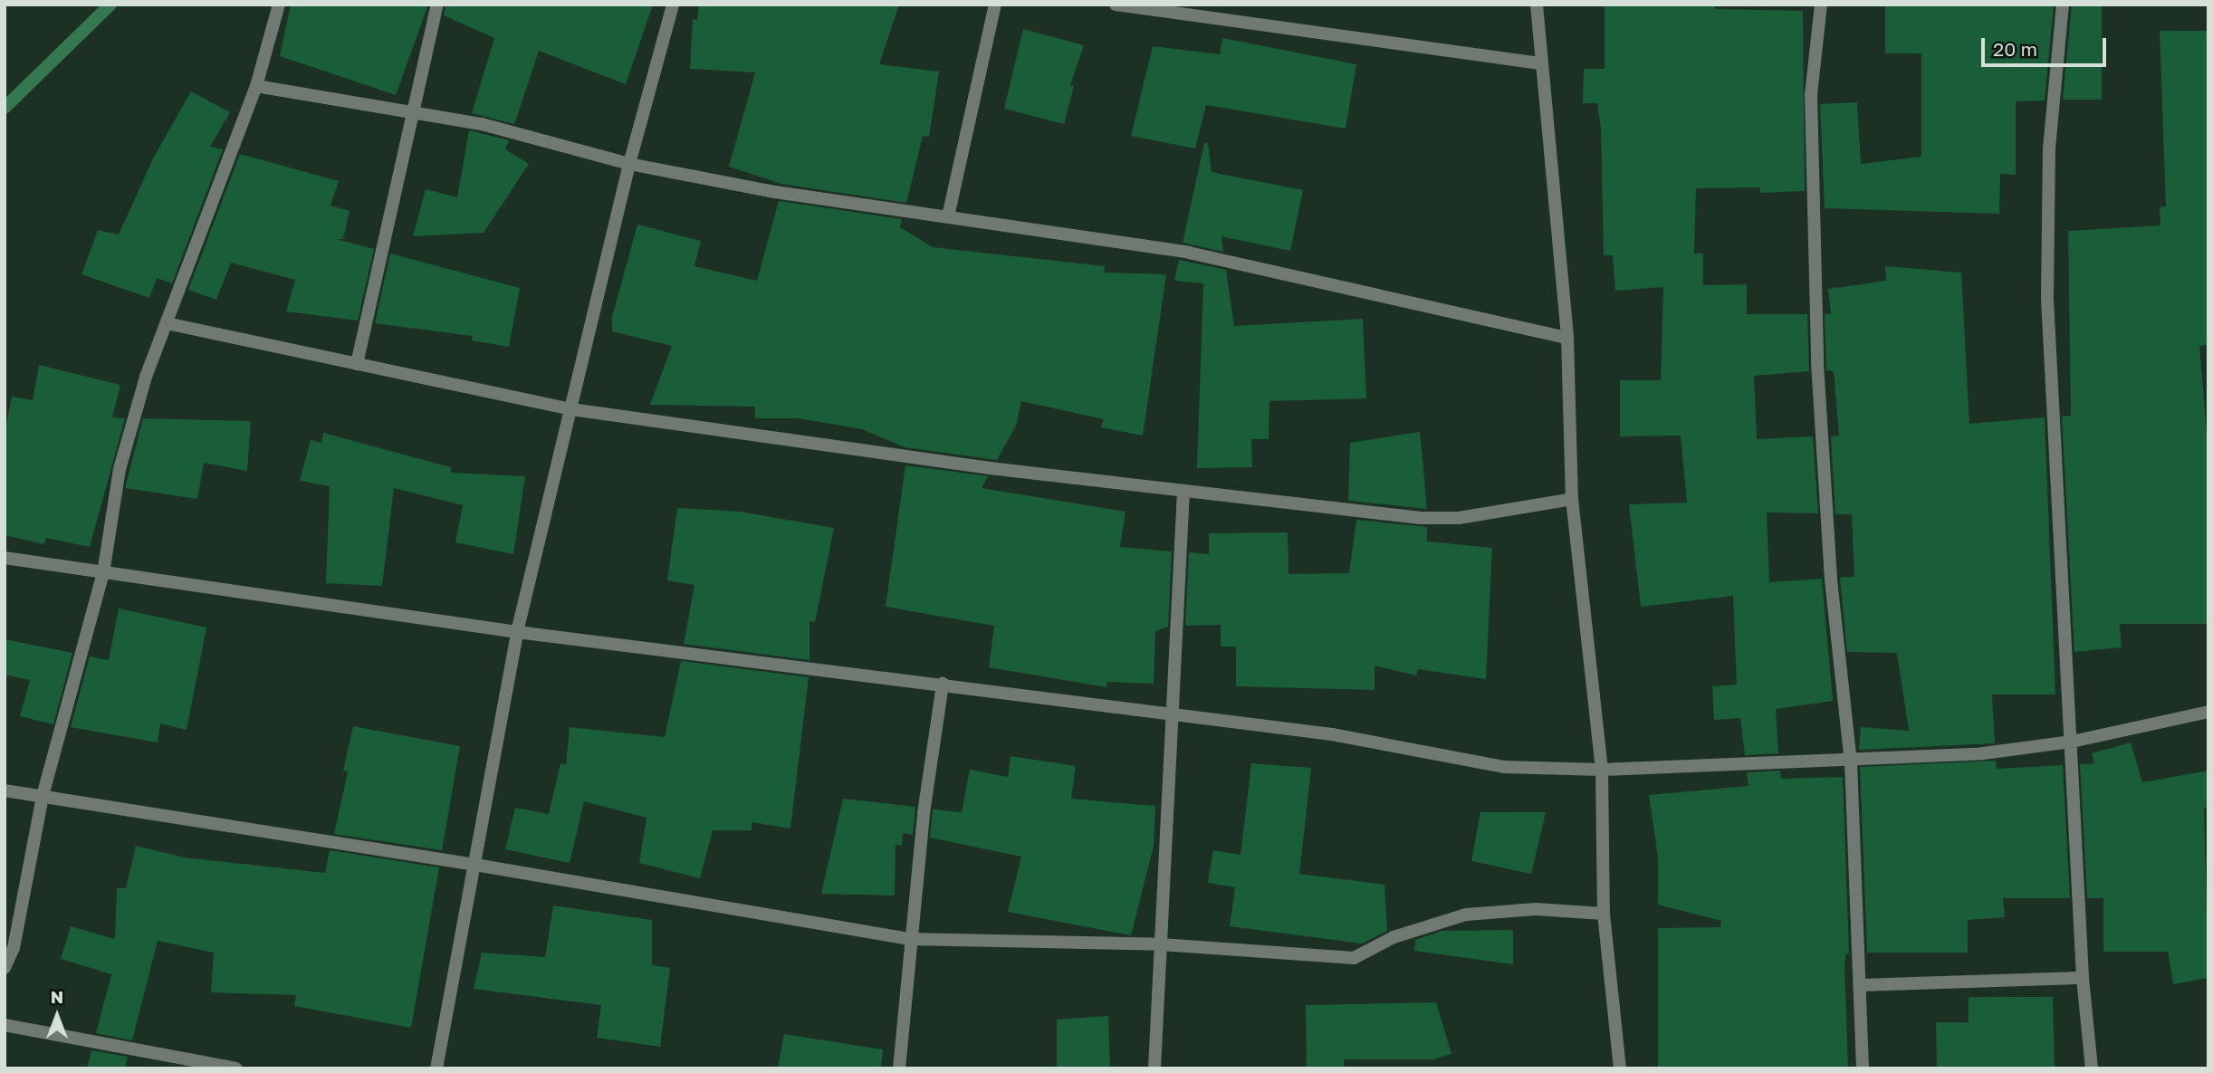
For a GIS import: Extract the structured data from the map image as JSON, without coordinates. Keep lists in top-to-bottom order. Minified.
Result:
{"scale_bar":"20 m","north":"top"}
